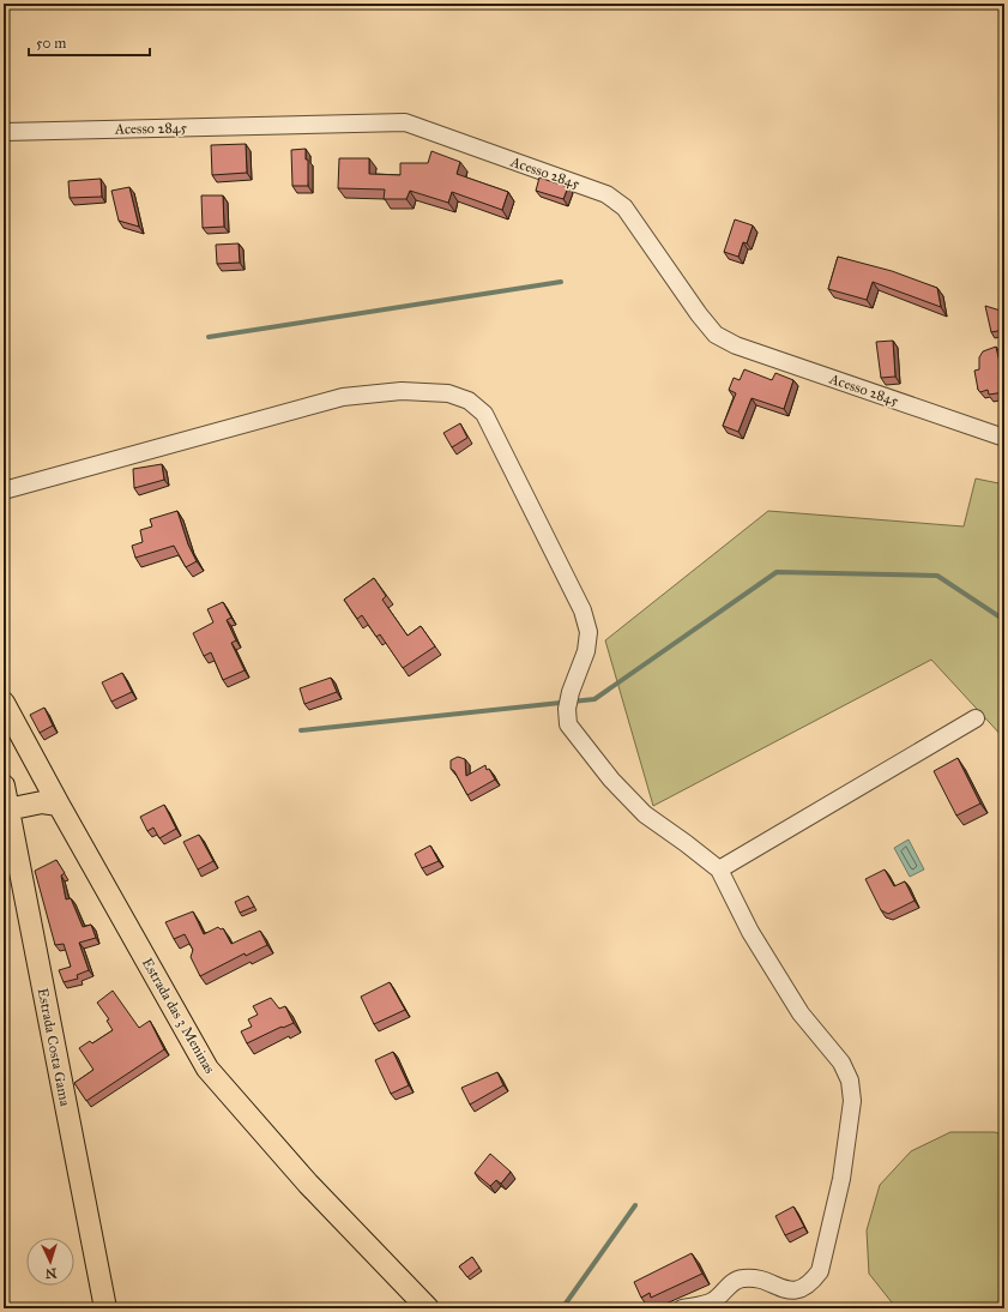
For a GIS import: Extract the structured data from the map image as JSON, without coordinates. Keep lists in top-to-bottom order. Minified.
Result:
{"streets":{"main road":["Estrada das 3 Meninas","Estrada Costa Gama"],"street":["Acesso 2845"]},"scale_bar":"50 m","north":"bottom"}
